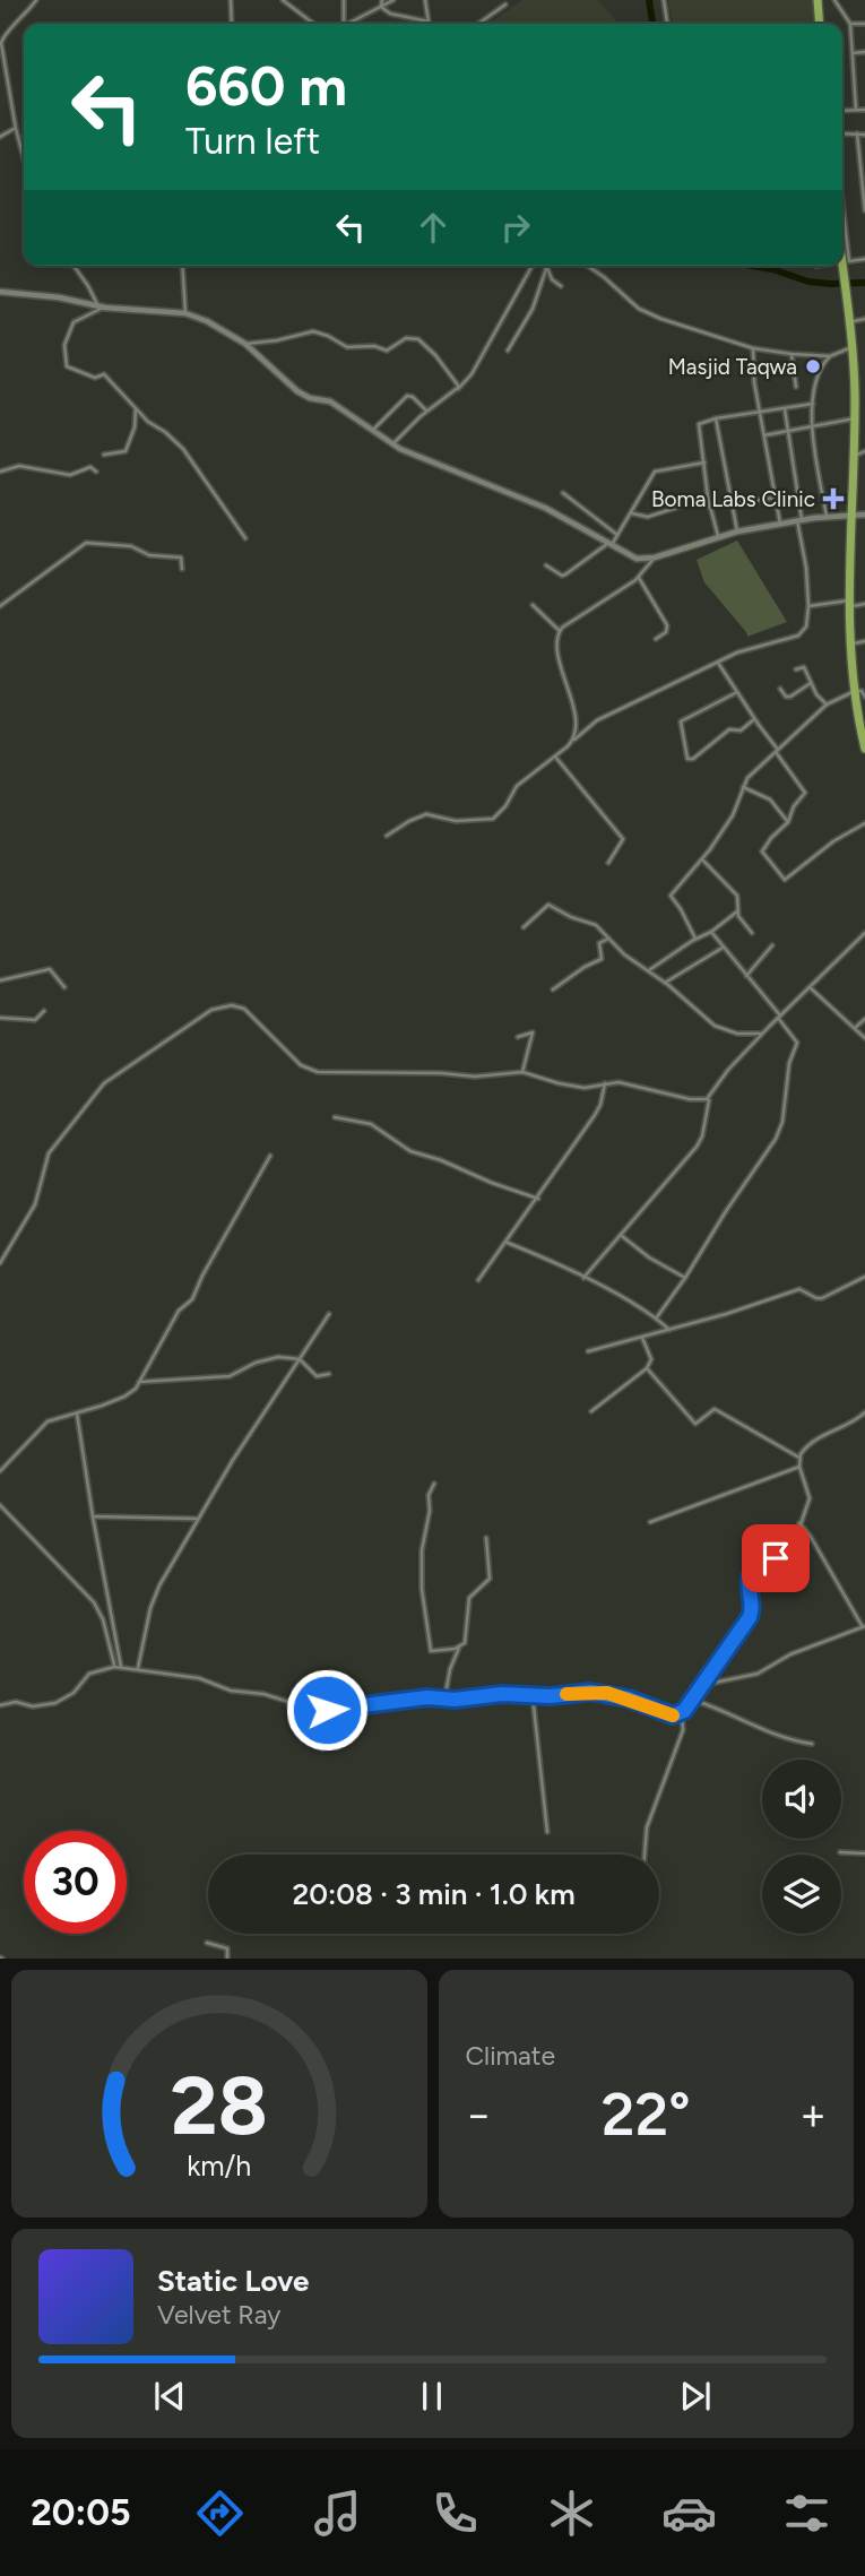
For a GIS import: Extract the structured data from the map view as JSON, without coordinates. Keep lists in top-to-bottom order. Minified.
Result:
{"places":{"other":["Masjid Taqwa"],"health":["Boma Labs Clinic"]},"page":{"turn":["660 m","Turn left"],"limit":"30","trip":"20:08 · 3 min · 1.0 km","tile":"Climate","heat":["−","22°","+"],"song":["Static Love","Velvet Ray"],"tabs":"20:05","gauge":["28","km/h"]}}
